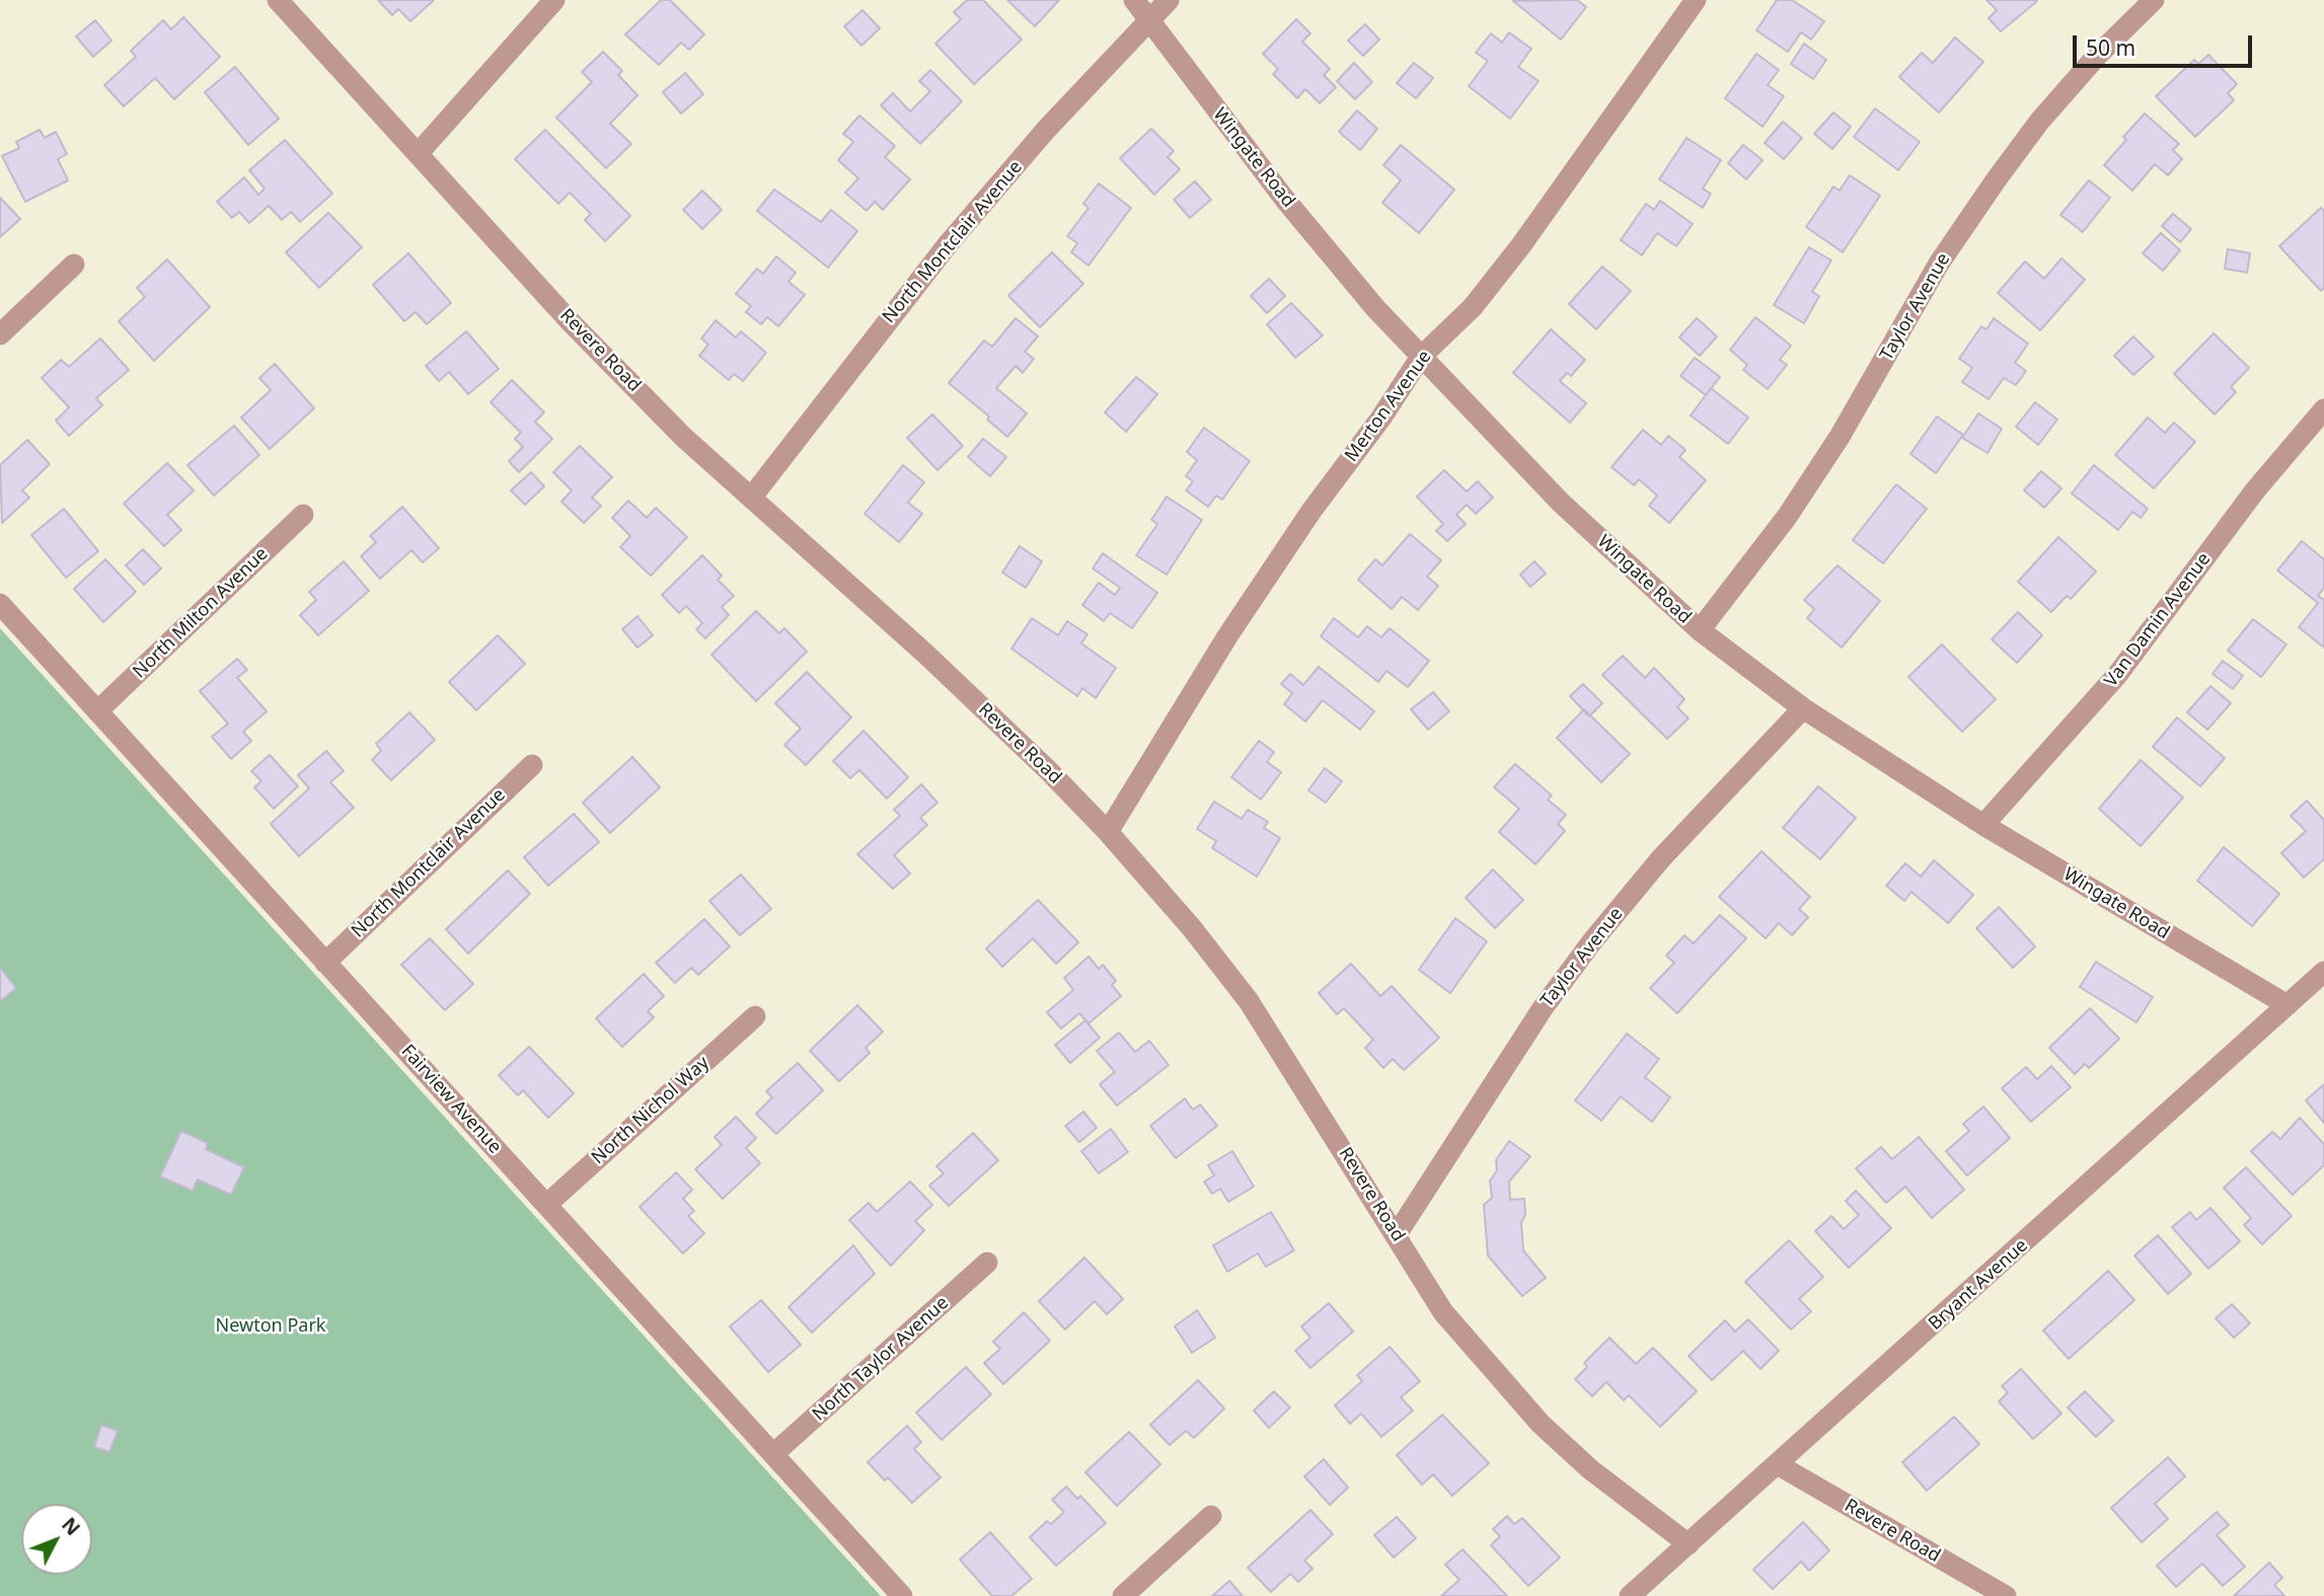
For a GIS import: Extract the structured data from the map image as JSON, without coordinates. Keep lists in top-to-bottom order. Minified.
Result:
{"streets":{"street":["Wingate Road","North Montclair Avenue","Taylor Avenue","Revere Road","Merton Avenue","North Milton Avenue","Van Damin Avenue","Fairview Avenue","North Nichol Way","Bryant Avenue","North Taylor Avenue"]},"crossings":[["Wingate Road","North Montclair Avenue"],["Wingate Road","Taylor Avenue"],["Wingate Road","Merton Avenue"],["Wingate Road","Van Damin Avenue"],["Wingate Road","Bryant Avenue"],["North Montclair Avenue","Revere Road"],["North Montclair Avenue","Fairview Avenue"],["Taylor Avenue","Revere Road"],["Revere Road","Merton Avenue"],["Revere Road","Bryant Avenue"],["North Milton Avenue","Fairview Avenue"],["Fairview Avenue","North Nichol Way"],["Fairview Avenue","North Taylor Avenue"]],"parks":["Newton Park"],"scale_bar":"50 m","north":"top right"}
